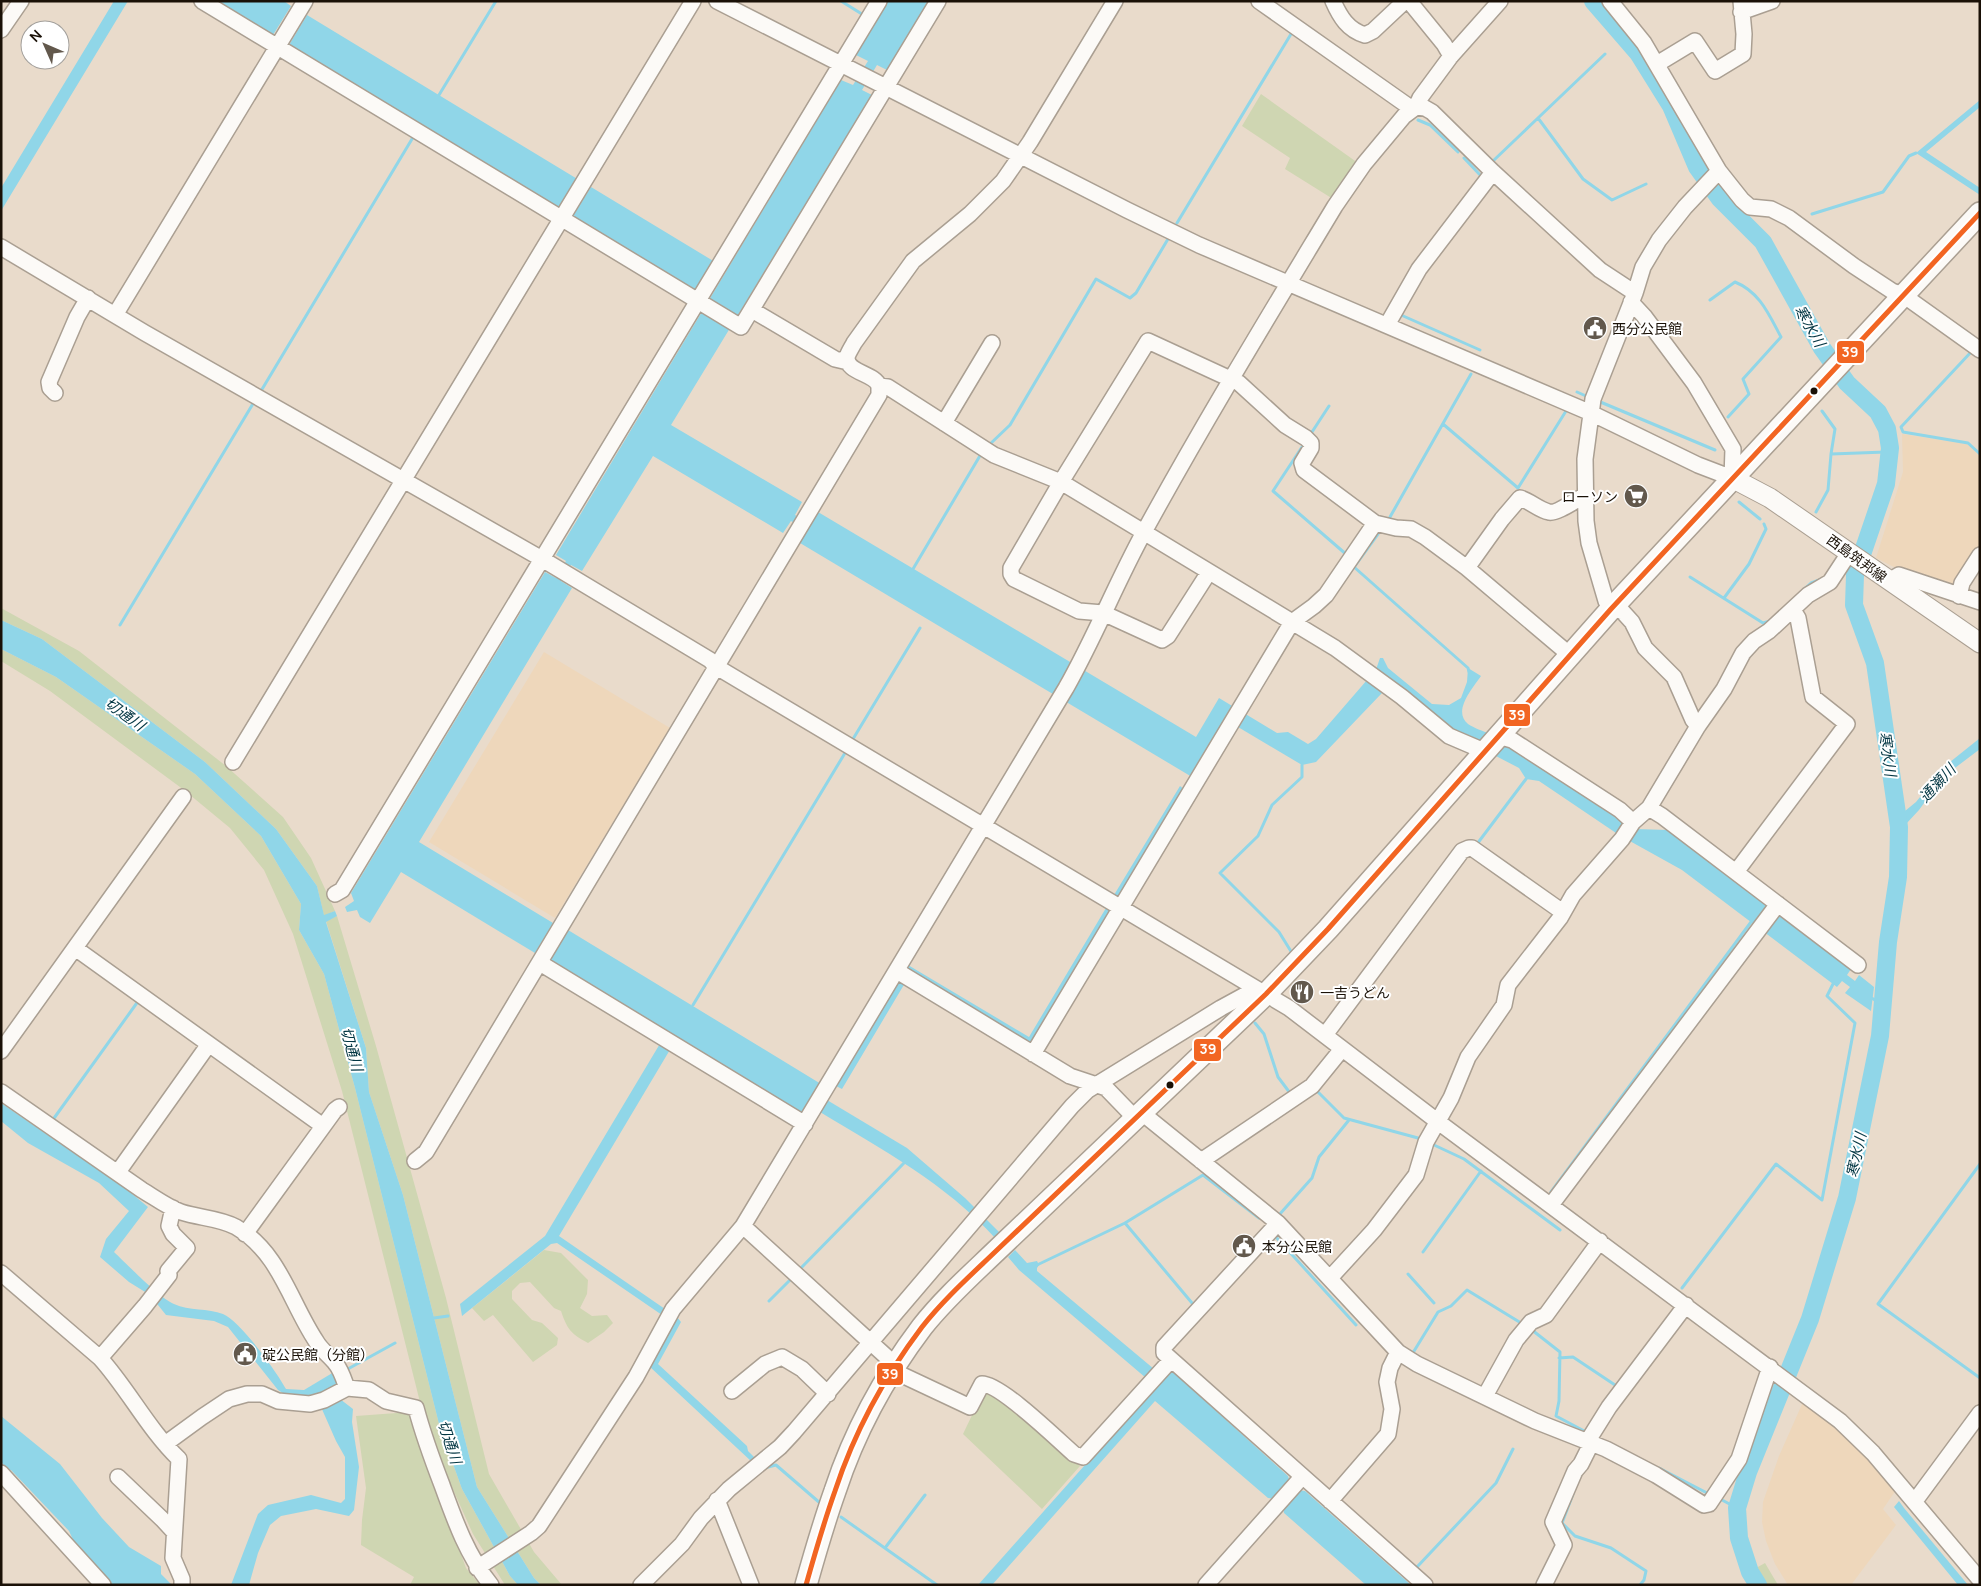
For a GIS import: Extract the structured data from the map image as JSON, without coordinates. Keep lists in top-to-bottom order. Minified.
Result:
{"streets":{"main road":["西島筑邦線"]},"water":["寒水川","切通川","通瀬川"],"places":{"public building":["西分公民館","本分公民館","碇公民館（分館）"],"supermarket":["ローソン"],"restaurant":["一吉うどん"]},"lines":["transit line 39"],"north":"top left"}
